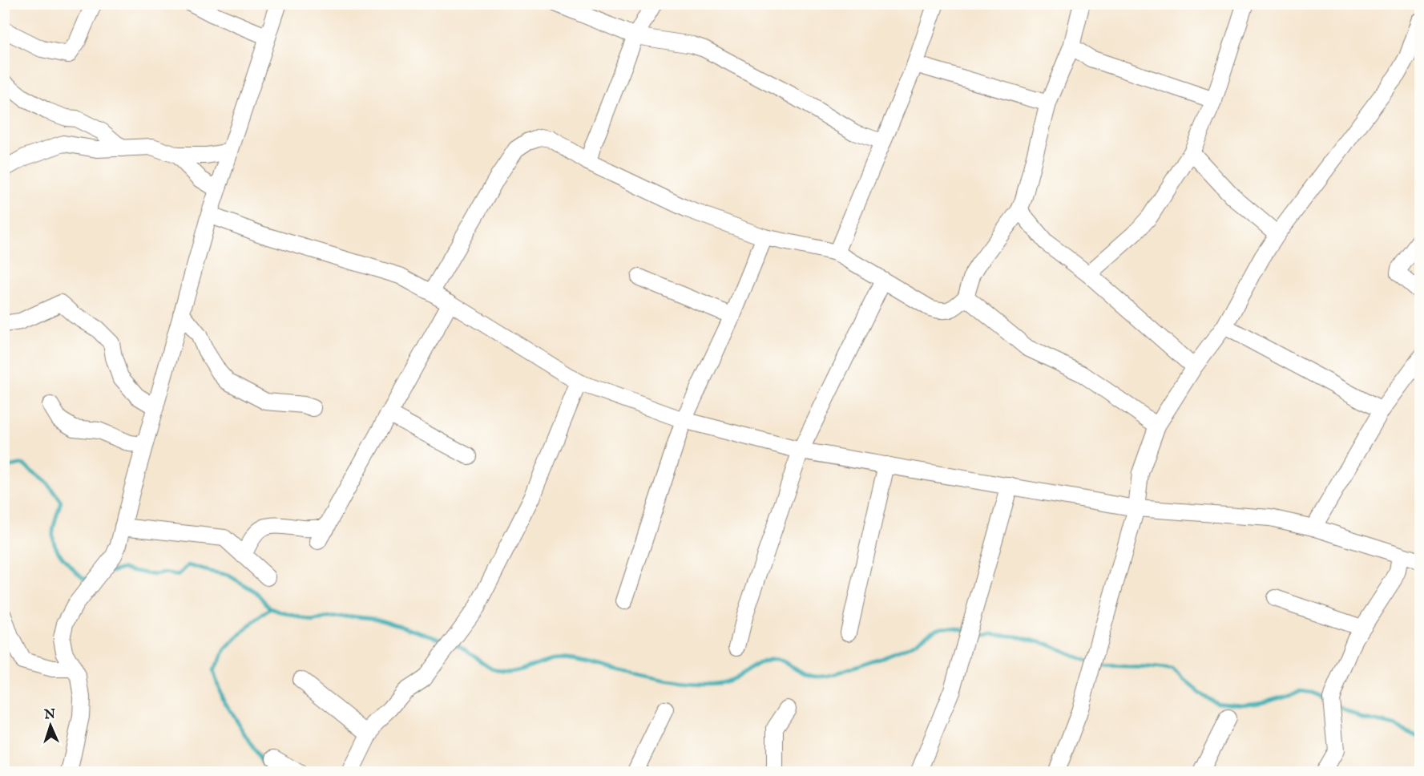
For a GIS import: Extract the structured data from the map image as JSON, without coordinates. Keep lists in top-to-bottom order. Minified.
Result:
{"north":"top"}
